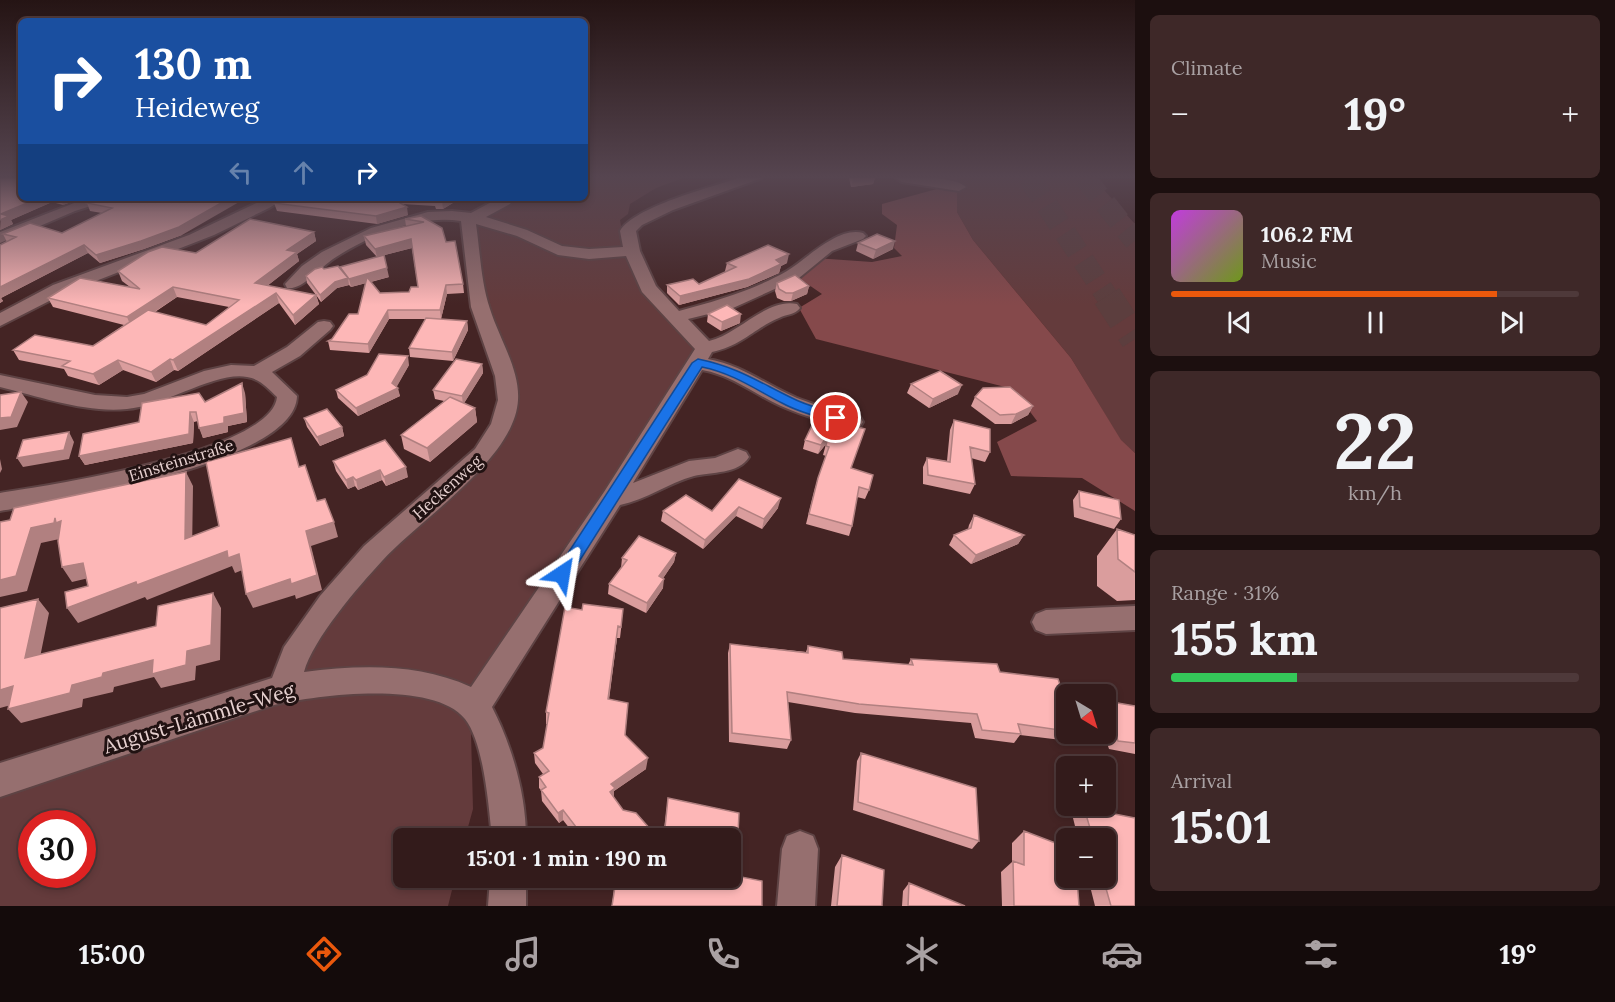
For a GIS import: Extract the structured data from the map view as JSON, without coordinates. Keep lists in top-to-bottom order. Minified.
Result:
{"streets":{"street":["Einsteinstraße","Heckenweg","August-Lämmle-Weg"]},"crossings":[["Heckenweg","August-Lämmle-Weg"]],"north":"bottom right","page":{"tile":["Climate",["22","km/h"],["Range · 31%","155 km"],["Arrival","15:01"]],"turn":["130 m","Heideweg"],"heat":["−","19°","+"],"song":["106.2 FM","Music"],"map_buttons":["+","−"],"limit":"30","trip":"15:01 · 1 min · 190 m","tabs":["15:00","19°"]}}
